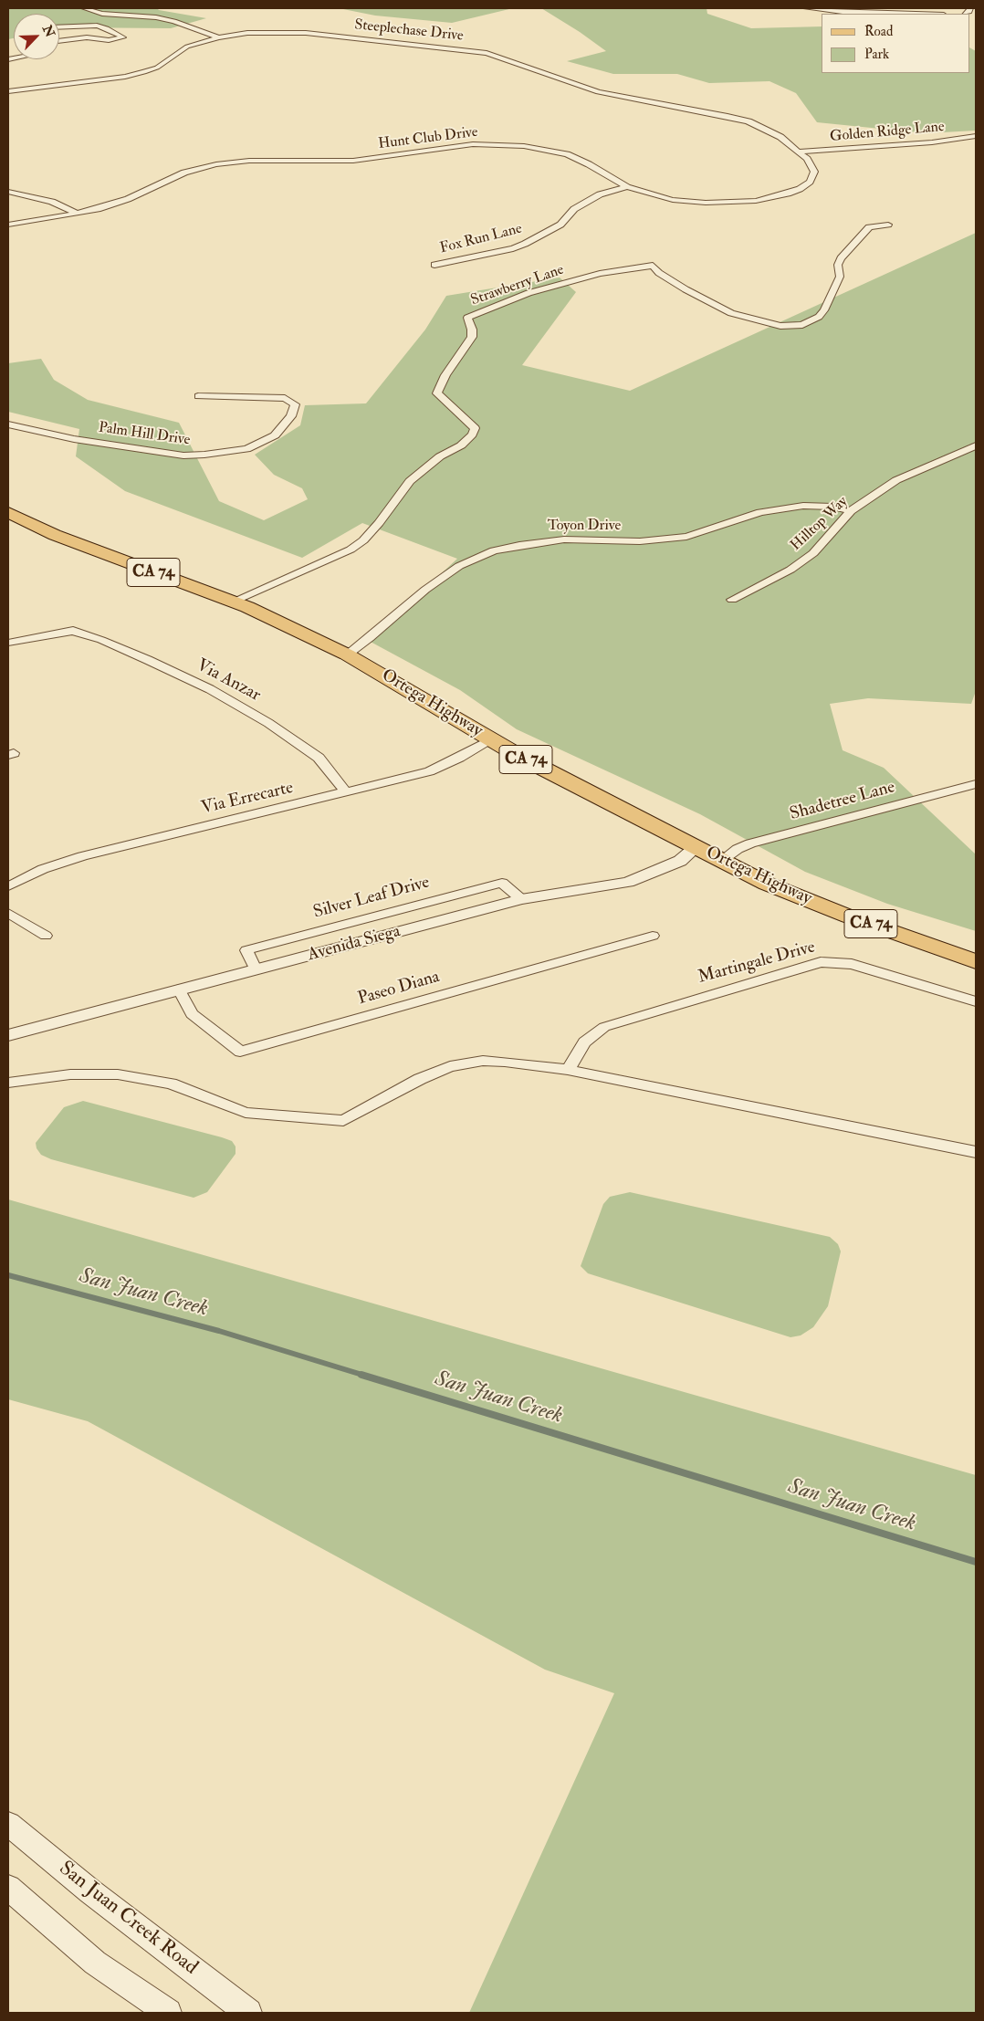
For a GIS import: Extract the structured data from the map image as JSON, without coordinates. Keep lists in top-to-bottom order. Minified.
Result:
{"streets":{"main road":["CA 74","Ortega Highway"],"street":["Steeplechase Drive","Golden Ridge Lane","Hunt Club Drive","Fox Run Lane","Strawberry Lane","Palm Hill Drive","Hilltop Way","Toyon Drive","Via Anzar","Via Errecarte","Shadetree Lane","Avenida Siega","Martingale Drive","Paseo Diana","San Juan Creek Road"]},"crossings":[["Steeplechase Drive","Golden Ridge Lane"],["Steeplechase Drive","Hunt Club Drive"],["Golden Ridge Lane","Hunt Club Drive"],["Hunt Club Drive","Fox Run Lane"],["Strawberry Lane","Ortega Highway"],["Hilltop Way","Toyon Drive"],["Toyon Drive","Ortega Highway"],["Via Anzar","Via Errecarte"],["Ortega Highway","Via Errecarte"],["Ortega Highway","Shadetree Lane"],["Ortega Highway","Avenida Siega"],["Avenida Siega","Paseo Diana"]],"water":["San Juan Creek"],"legend":["Road","Park"],"north":"top right"}
